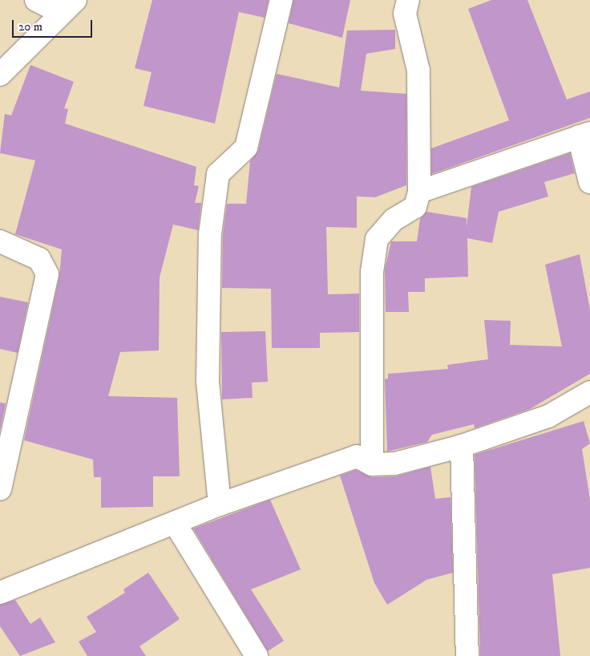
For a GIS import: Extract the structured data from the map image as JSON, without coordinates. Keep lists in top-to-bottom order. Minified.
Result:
{"scale_bar":"20 m"}
